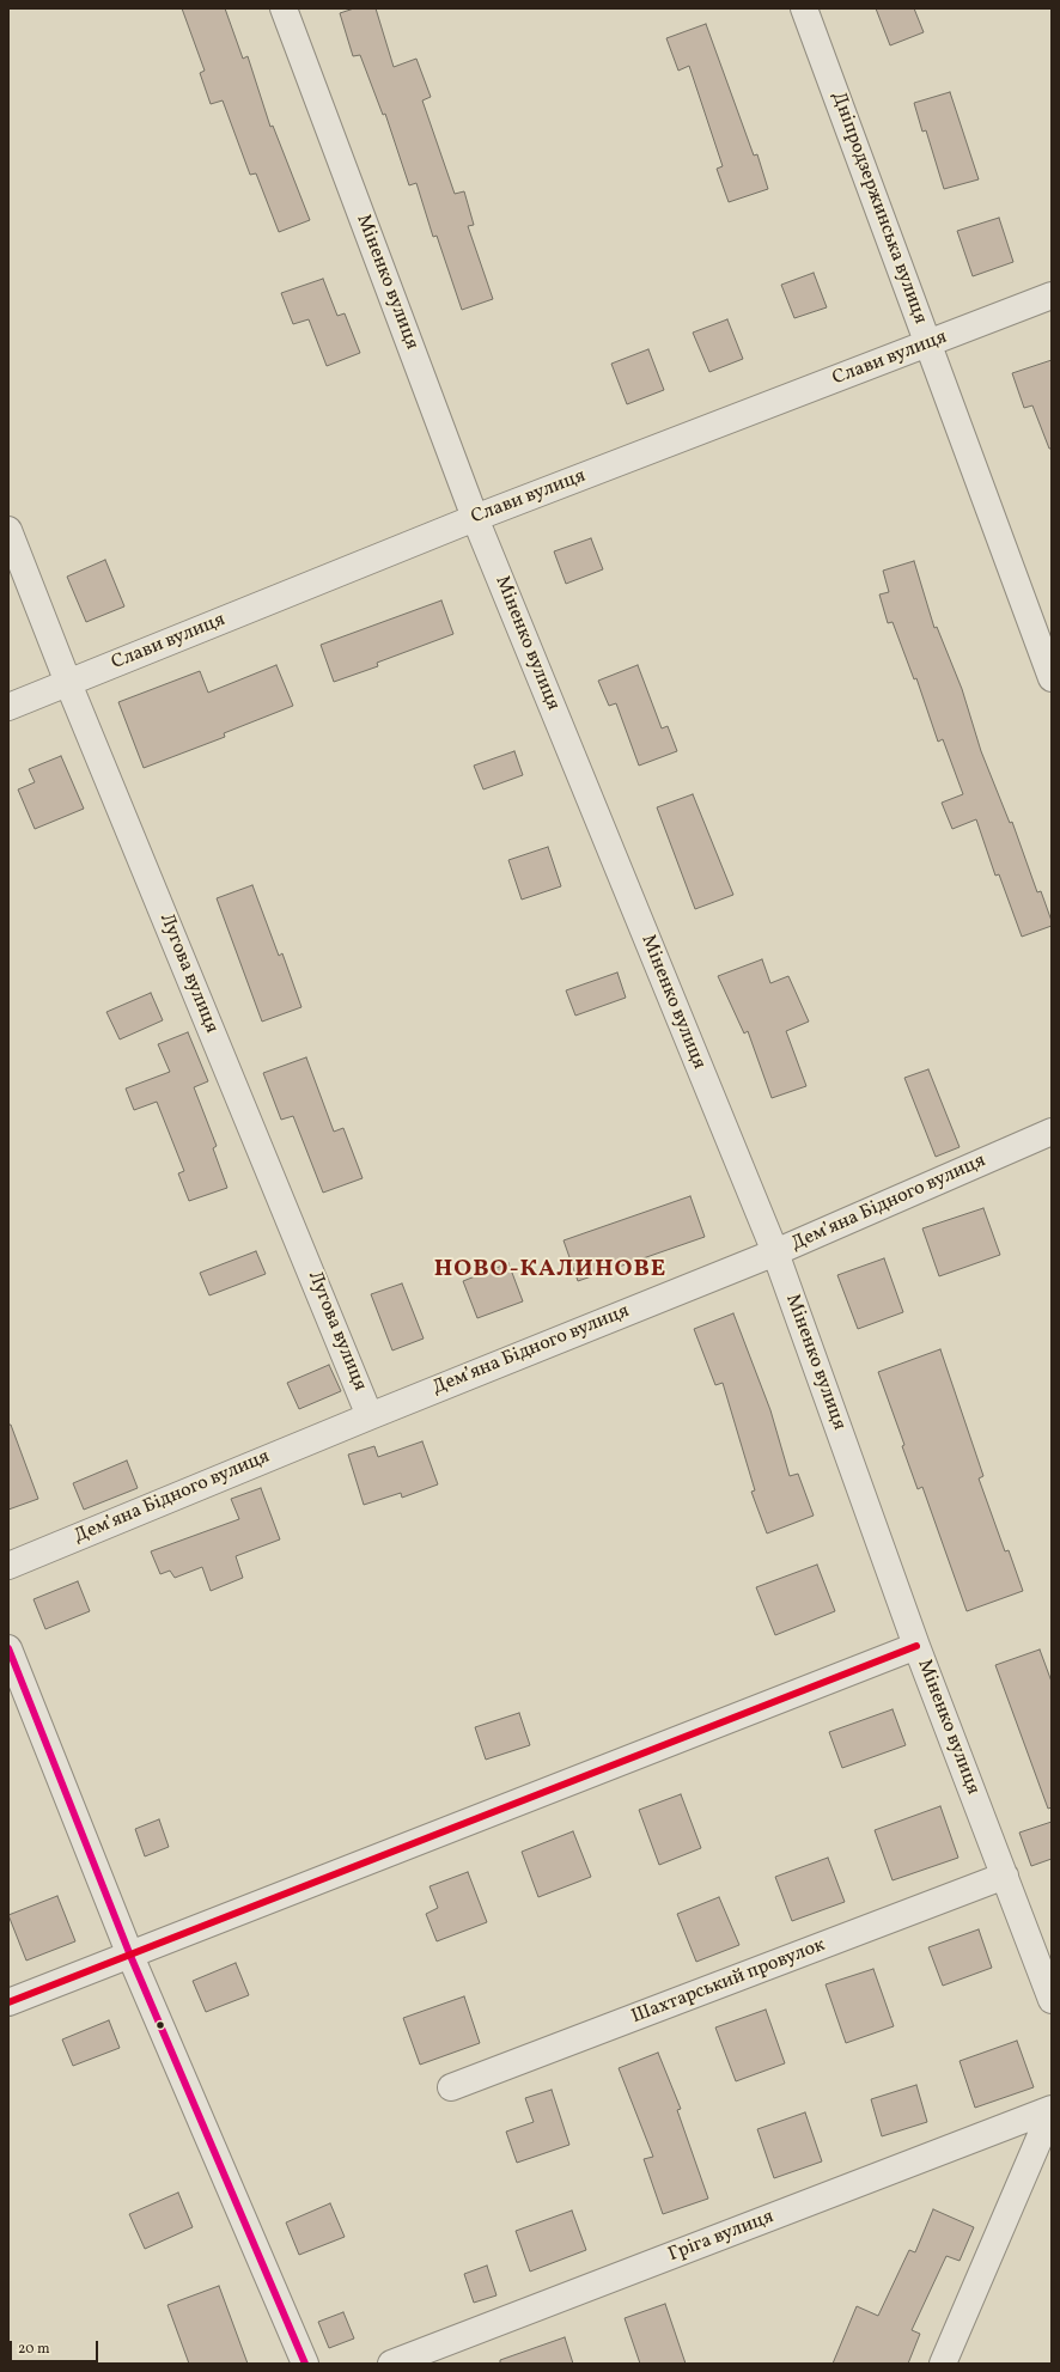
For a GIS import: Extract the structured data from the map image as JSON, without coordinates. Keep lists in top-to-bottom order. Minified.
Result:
{"streets":{"street":["Дніпродзержинська вулиця","Міненко вулиця","Слави вулиця","Лугова вулиця","Дем’яна Бідного вулиця","Шахтарський провулок","Гріга вулиця"]},"crossings":[["Дніпродзержинська вулиця","Слави вулиця"],["Міненко вулиця","Слави вулиця"],["Міненко вулиця","Дем’яна Бідного вулиця"],["Міненко вулиця","Шахтарський провулок"],["Слави вулиця","Лугова вулиця"],["Лугова вулиця","Дем’яна Бідного вулиця"]],"districts":["НОВО-КАЛИНОВЕ"],"scale_bar":"20 m"}
